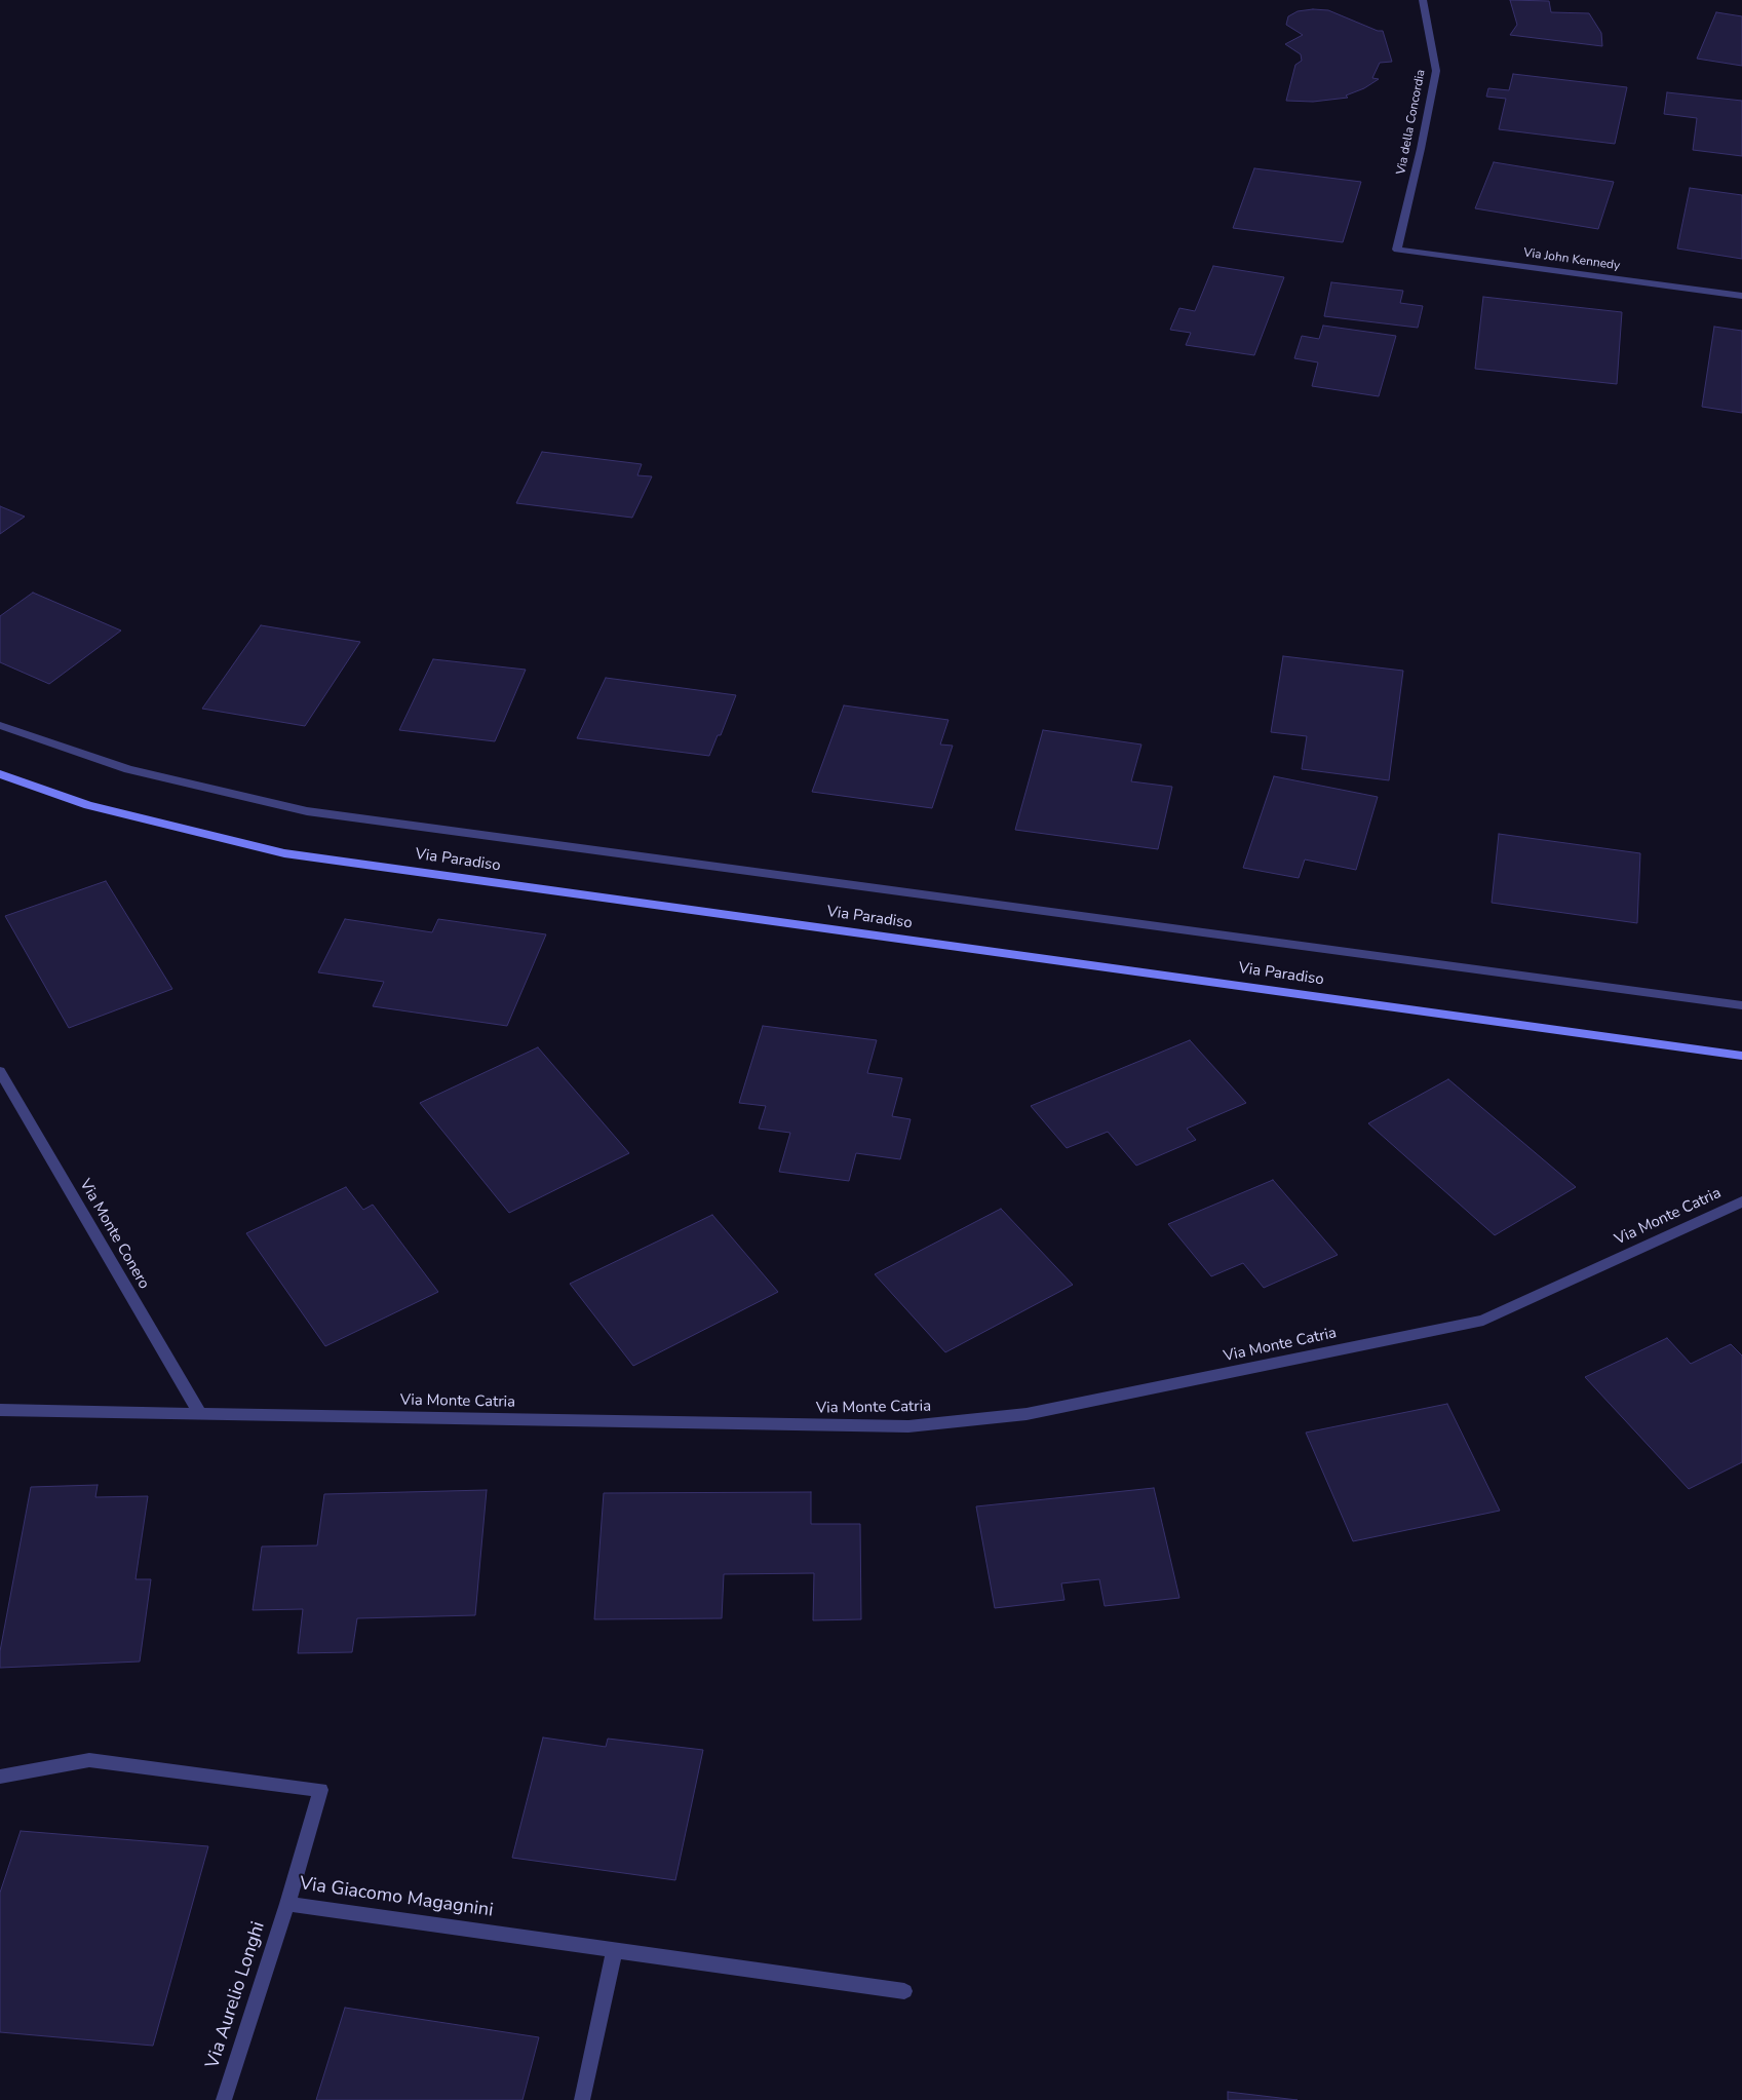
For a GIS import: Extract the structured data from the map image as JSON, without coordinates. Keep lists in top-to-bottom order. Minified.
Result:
{"streets":{"main road":["Via Paradiso"],"street":["Via della Concordia","Via John Kennedy","Via Monte Catria","Via Monte Conero","Via Giacomo Magagnini","Via Aurelio Longhi"]},"crossings":[["Via della Concordia","Via John Kennedy"],["Via Monte Catria","Via Monte Conero"],["Via Giacomo Magagnini","Via Aurelio Longhi"]]}
